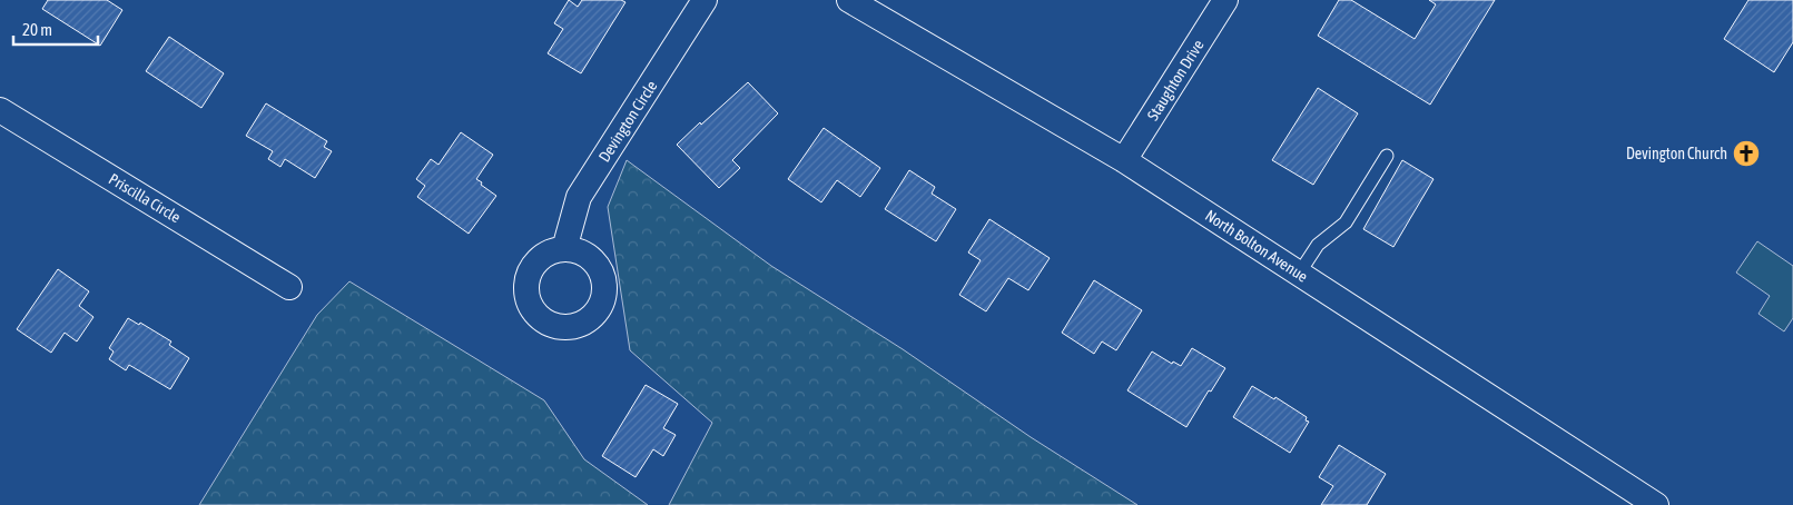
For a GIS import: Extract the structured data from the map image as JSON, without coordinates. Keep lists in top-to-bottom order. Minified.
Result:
{"streets":{"street":["Staughton Drive","Devington Circle","Priscilla Circle","North Bolton Avenue"]},"crossings":[["Staughton Drive","North Bolton Avenue"]],"places":{"church":["Devington Church"]},"scale_bar":"20 m"}
